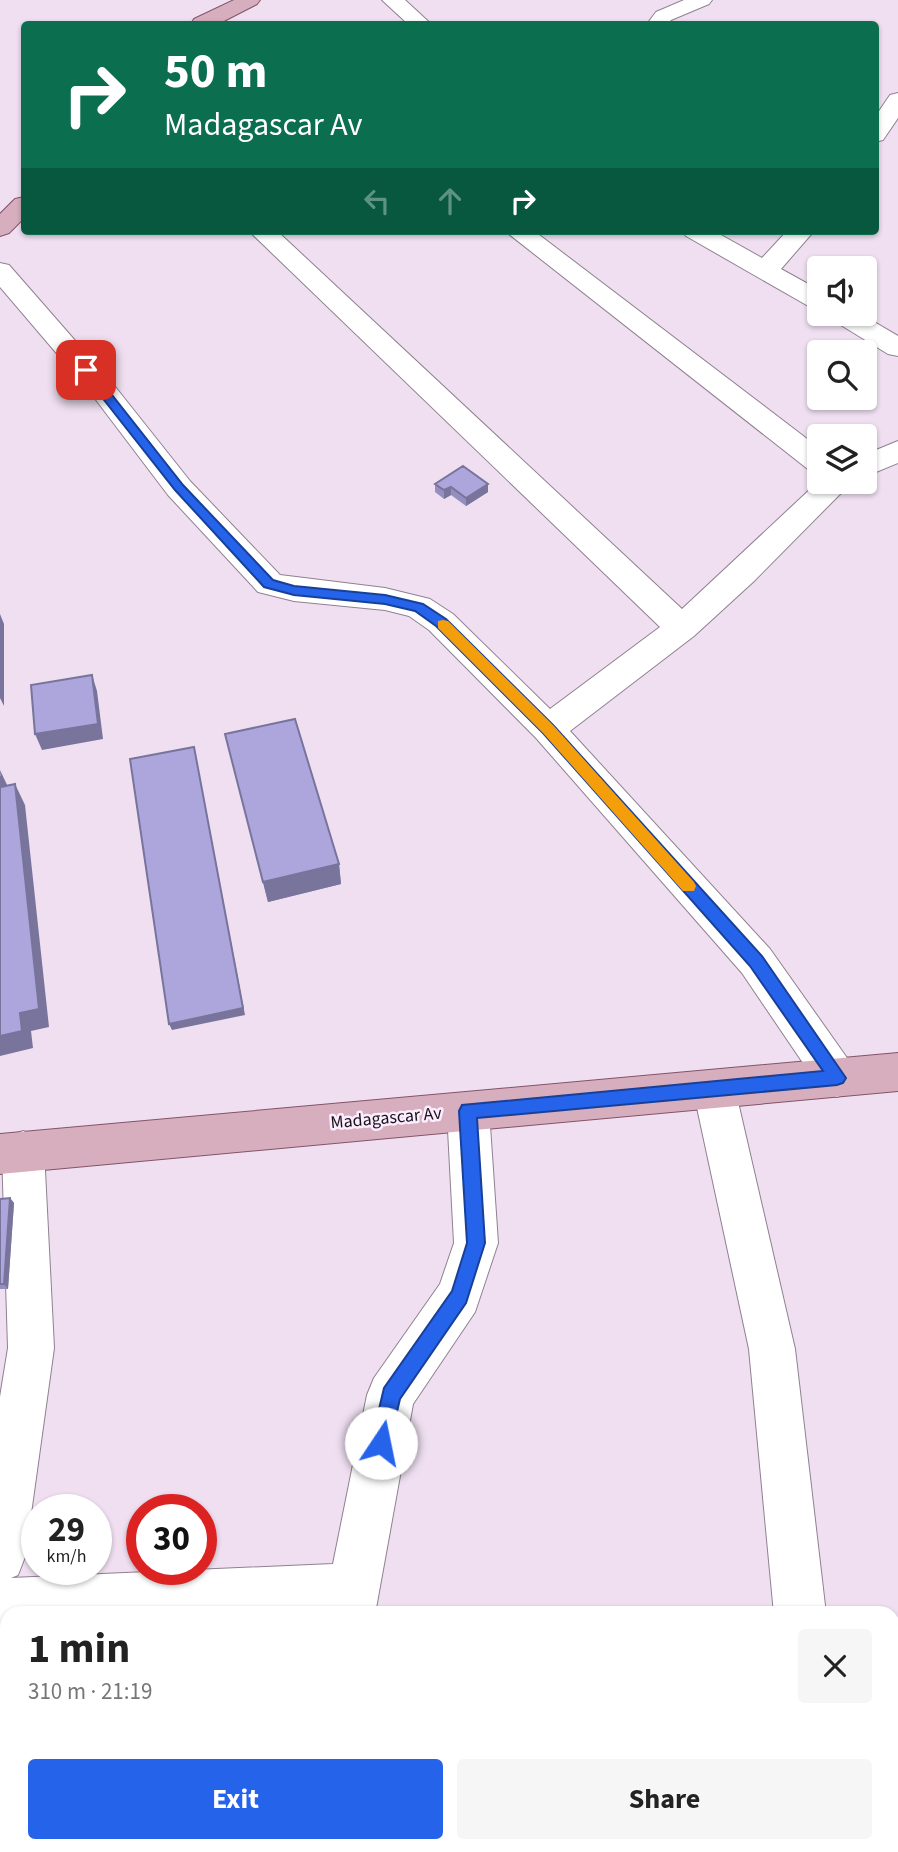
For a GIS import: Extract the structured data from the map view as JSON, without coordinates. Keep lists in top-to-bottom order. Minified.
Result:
{"streets":{"main road":["Madagascar Av"]},"page":{"turn":["50 m","Madagascar Av"],"speed":"29 km/h","limit":"30","heading":["1 min","310 m · 21:19"],"buttons":["Exit","Share"]}}
